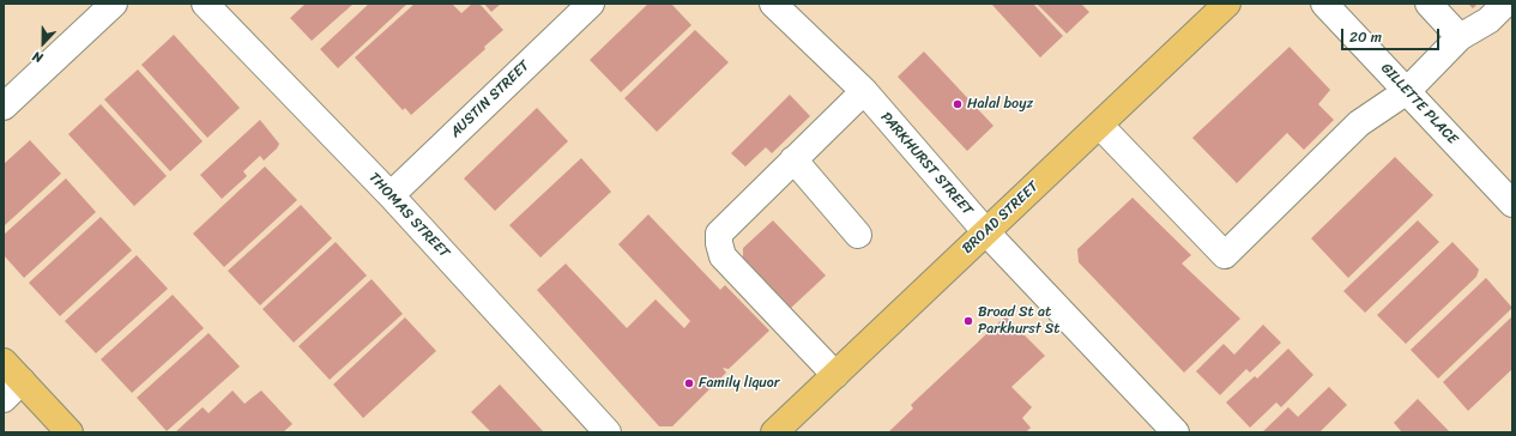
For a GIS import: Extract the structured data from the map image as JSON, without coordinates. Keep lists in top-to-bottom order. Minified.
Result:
{"streets":{"main road":["BROAD STREET"],"street":["AUSTIN STREET","GILLETTE PLACE","PARKHURST STREET","THOMAS STREET"]},"crossings":[["AUSTIN STREET","THOMAS STREET"],["PARKHURST STREET","BROAD STREET"]],"places":["Halal boyz","Broad St at Parkhurst St","Family liquor"],"scale_bar":"20 m","north":"bottom"}
